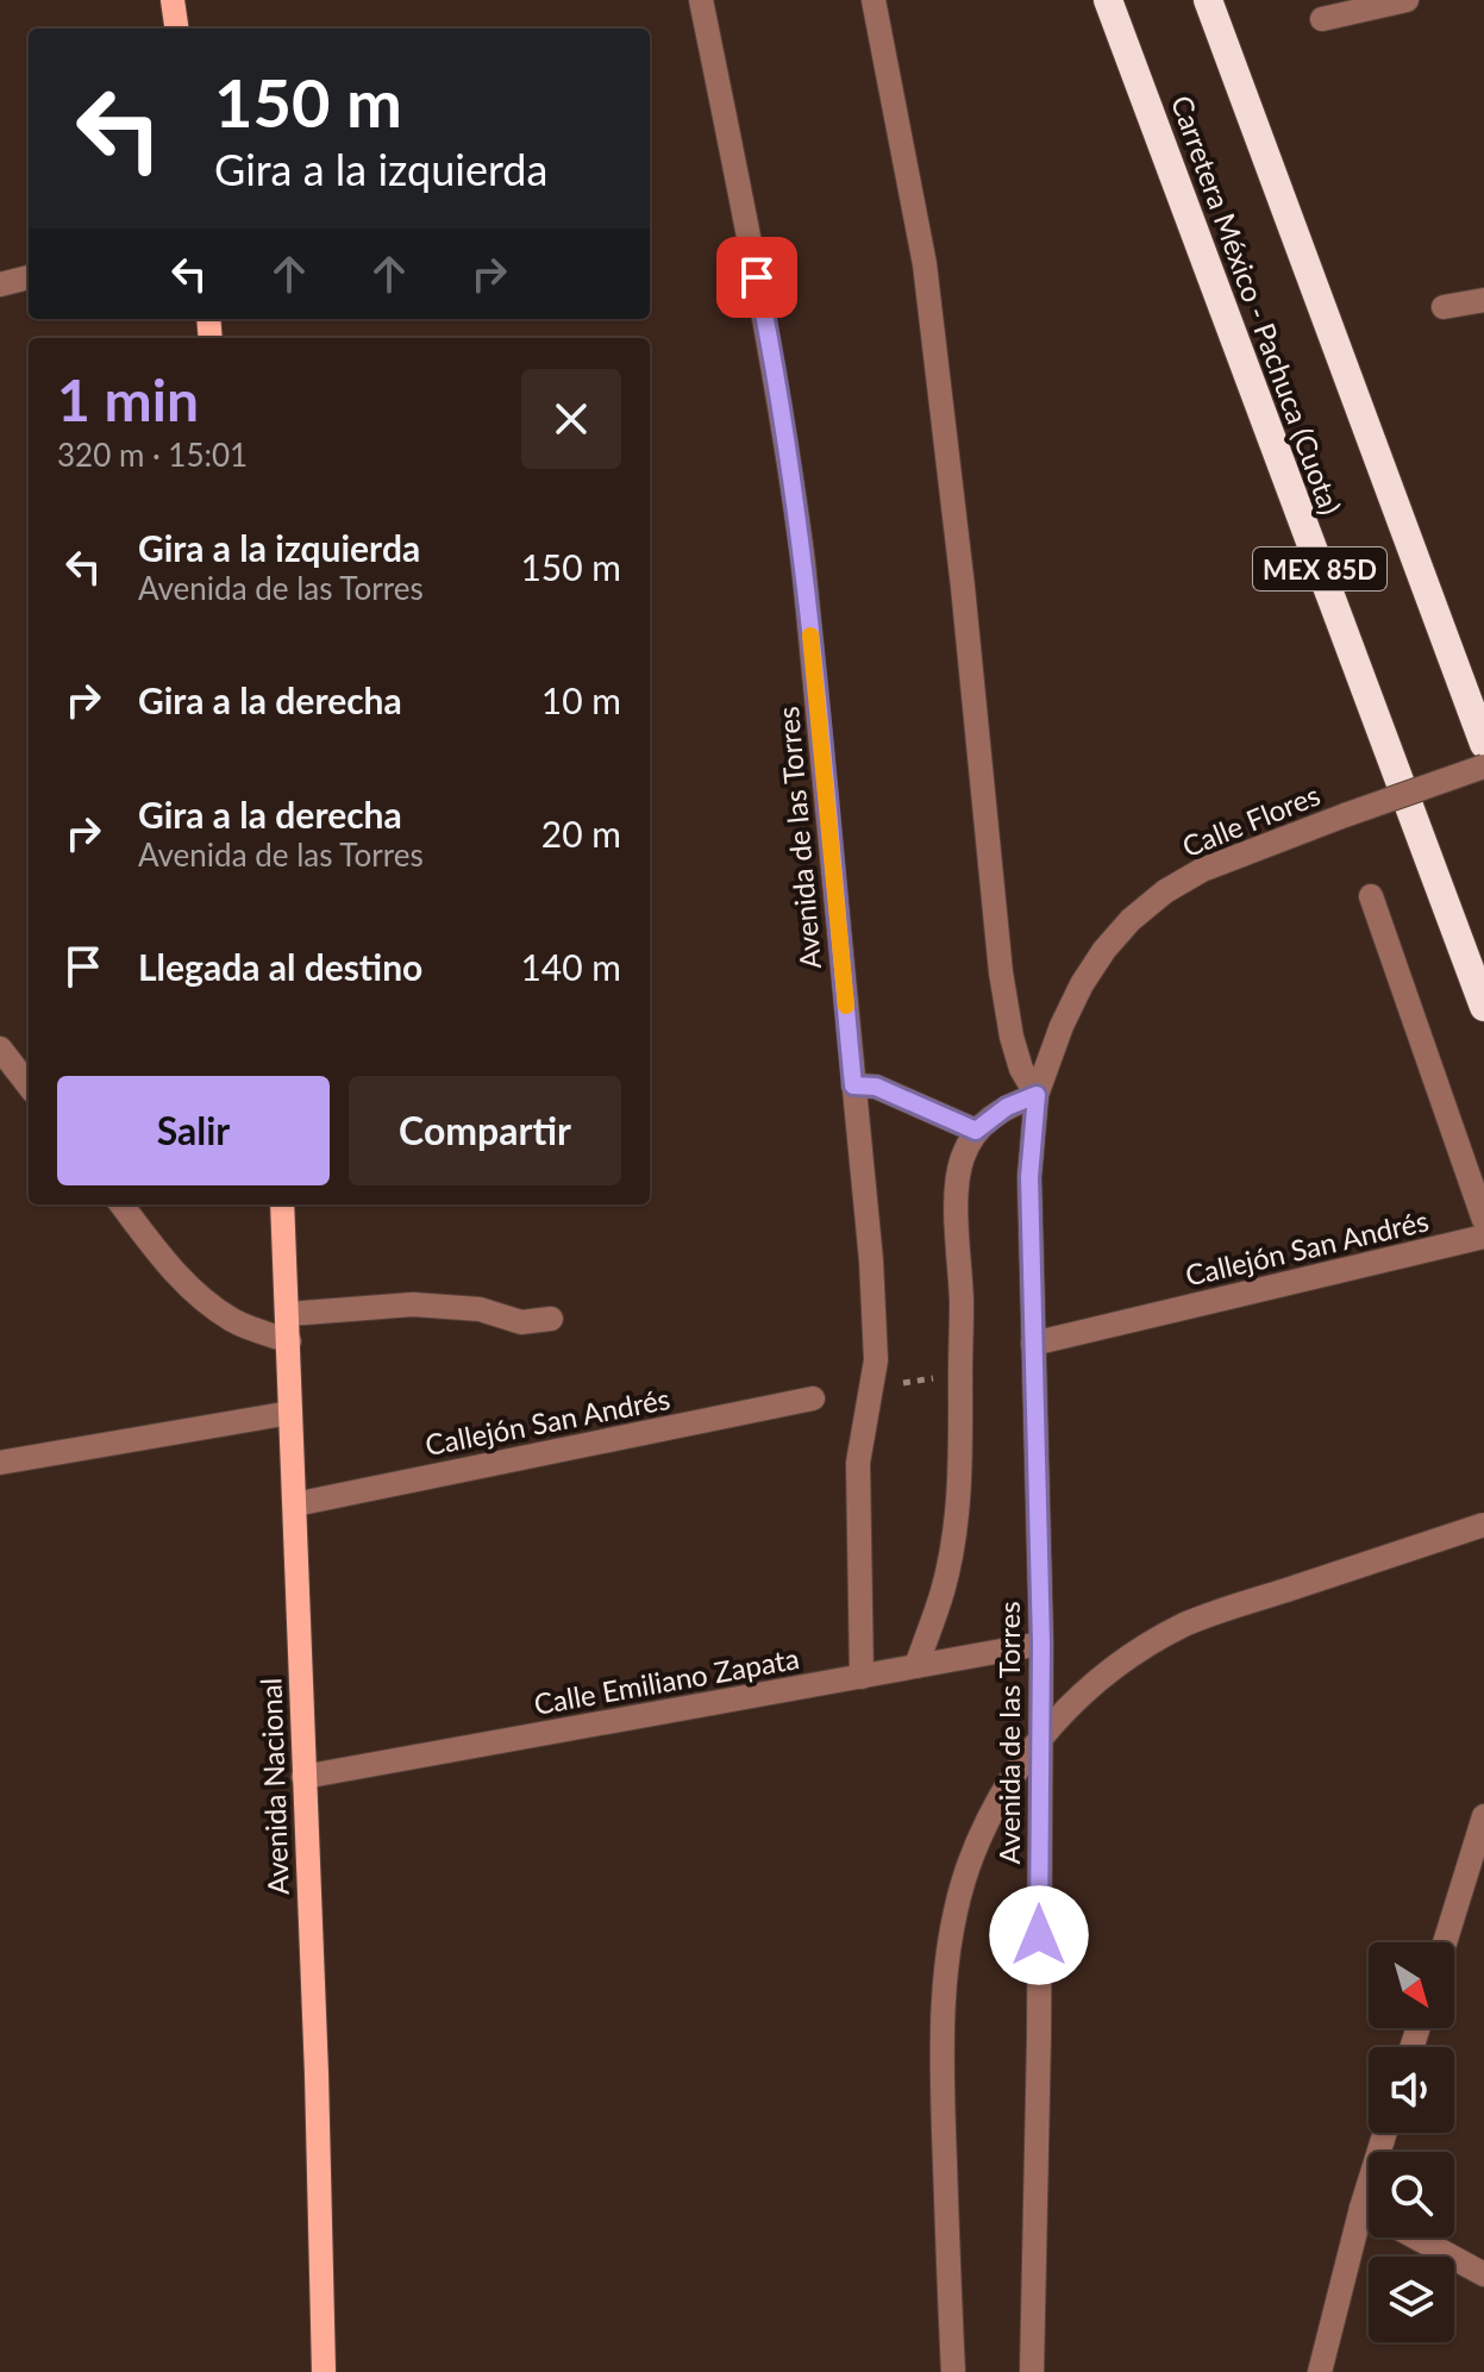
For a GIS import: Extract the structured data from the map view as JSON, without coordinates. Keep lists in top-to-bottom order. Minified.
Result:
{"streets":{"highway":["Carretera México - Pachuca (Cuota)","MEX 85D"],"main road":["Avenida Nacional"],"street":["Calle Flores","Avenida de las Torres","Callejón San Andrés","Calle Emiliano Zapata"]},"crossings":[["Calle Flores","Avenida de las Torres"],["Avenida de las Torres","Callejón San Andrés"],["Avenida de las Torres","Calle Emiliano Zapata"],["Callejón San Andrés","Avenida Nacional"],["Calle Emiliano Zapata","Avenida Nacional"]],"north":"bottom right","page":{"turn":["150 m","Gira a la izquierda"],"heading":["1 min","320 m · 15:01"],"list":[{"name":"Gira a la izquierda","note":"Avenida de las Torres","value":"150 m"},{"name":"Gira a la derecha","value":"10 m"},{"name":"Gira a la derecha","note":"Avenida de las Torres","value":"20 m"},{"name":"Llegada al destino","value":"140 m"}],"buttons":["Salir","Compartir"]}}
